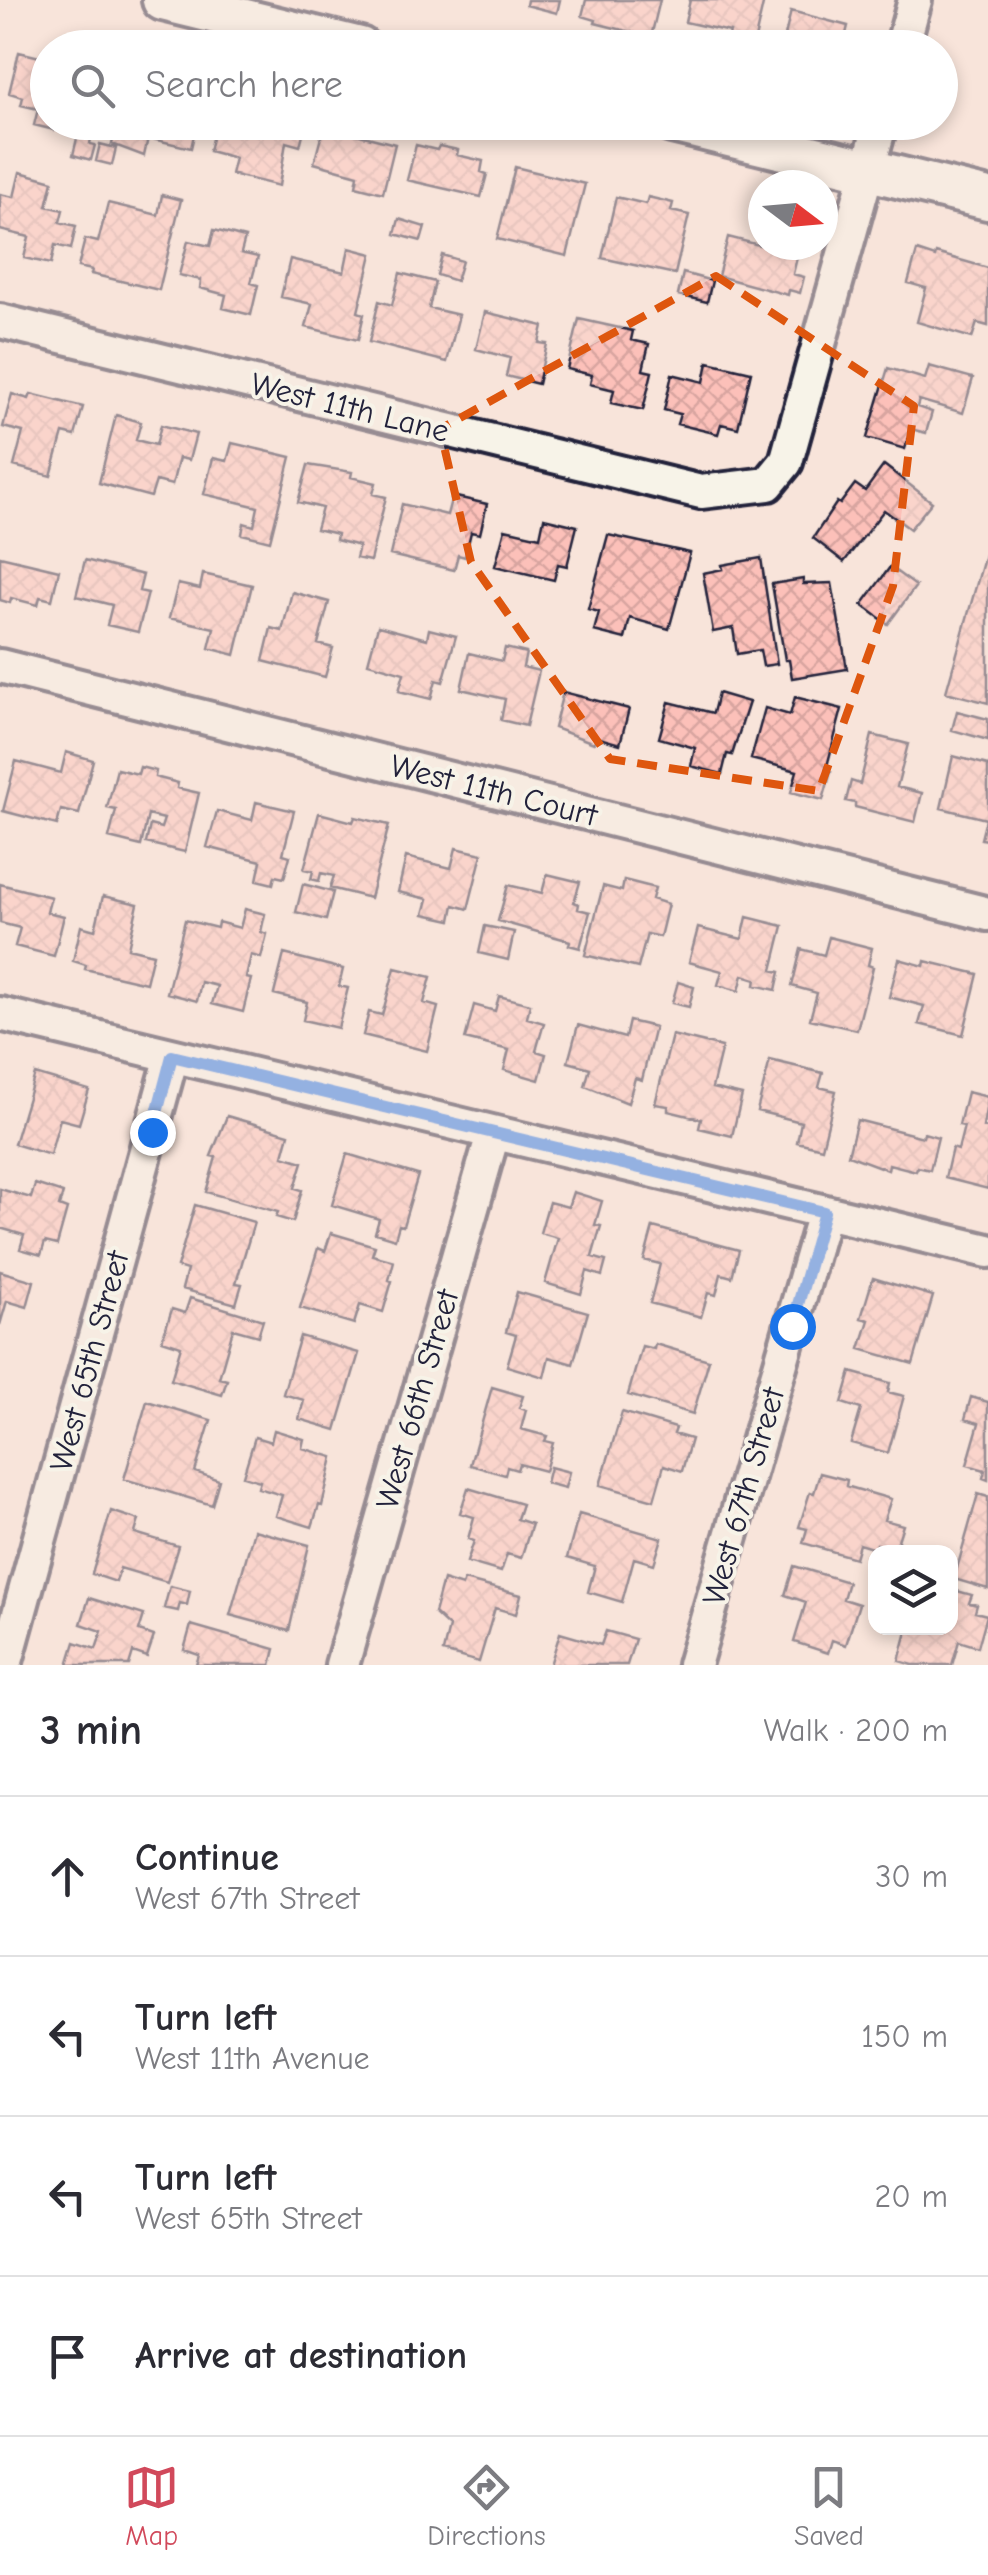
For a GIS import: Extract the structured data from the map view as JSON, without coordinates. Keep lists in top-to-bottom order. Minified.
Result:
{"streets":{"street":["West 11th Lane","West 11th Court","West 65th Street","West 66th Street","West 67th Street"]},"north":"right","page":{"search":"Search here","heading":["3 min","Walk · 200 m"],"list":[["Continue","West 67th Street","30 m"],["Turn left","West 11th Avenue","150 m"],["Turn left","West 65th Street","20 m"],"Arrive at destination"],"nav":["Map","Directions","Saved"]}}
